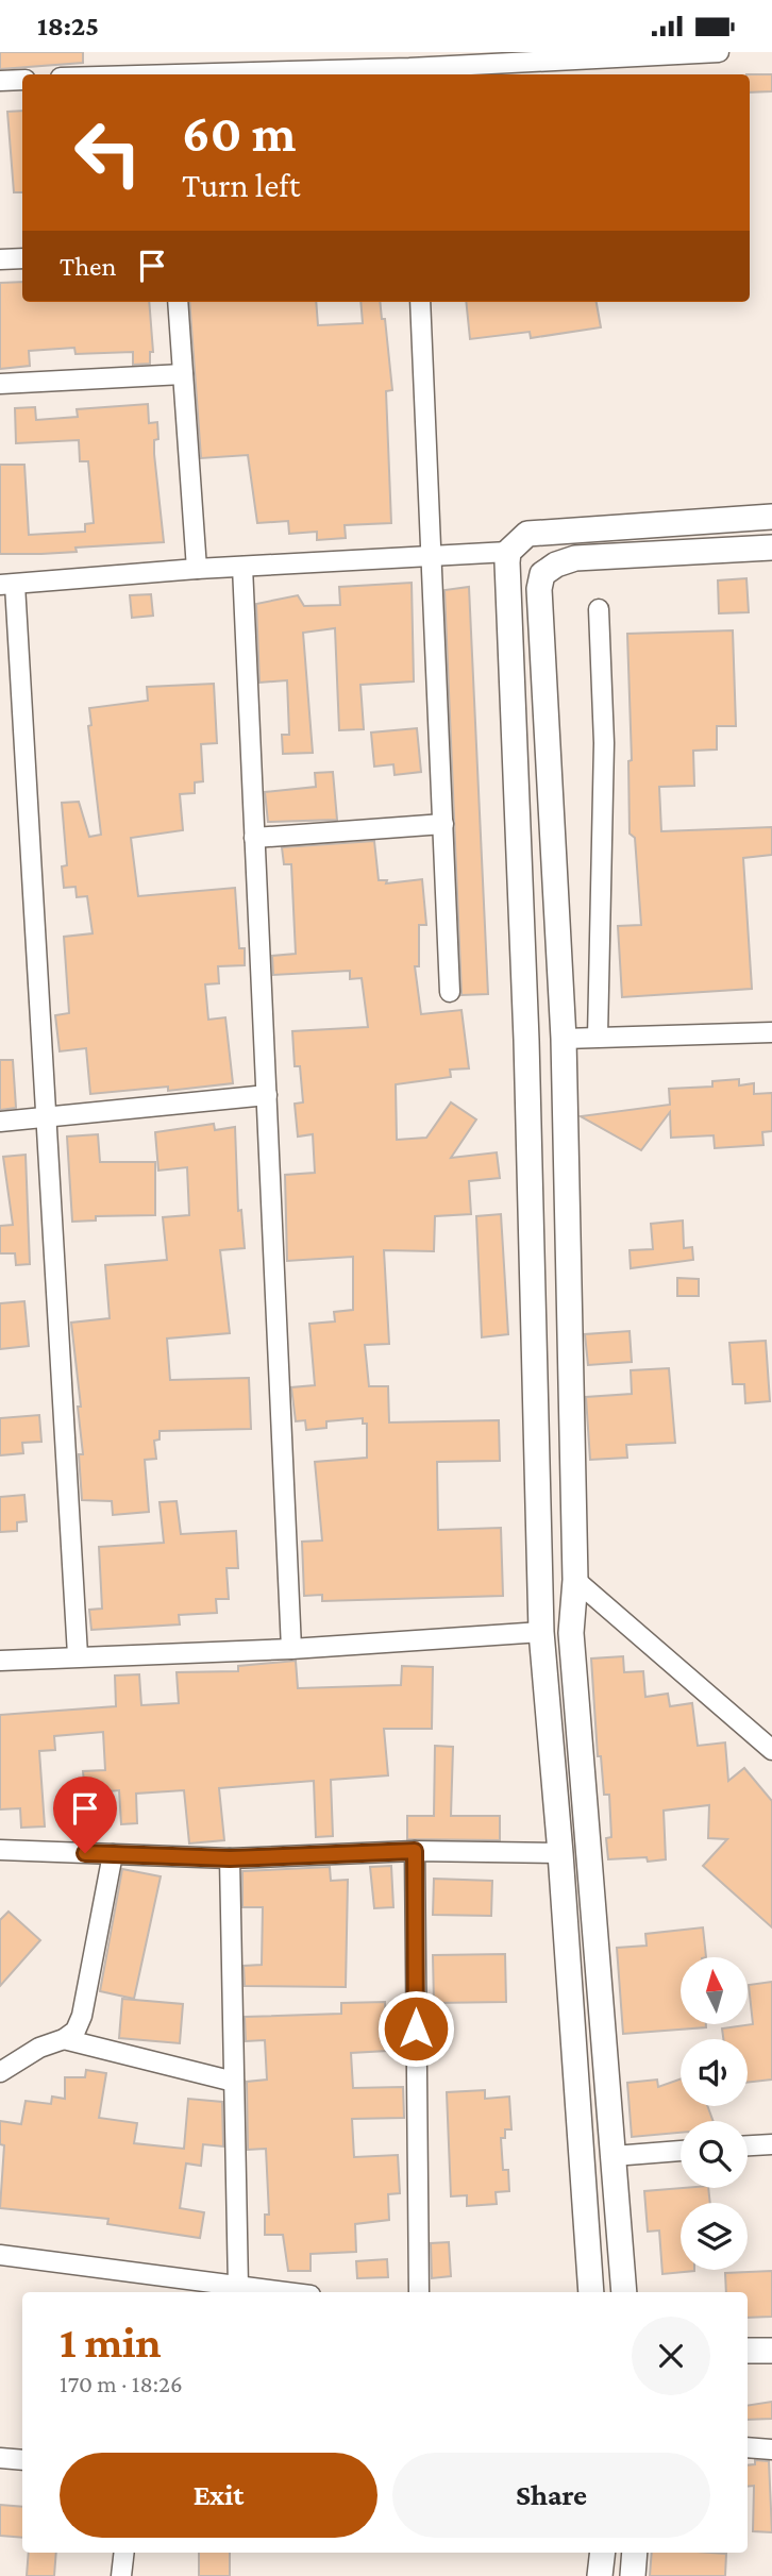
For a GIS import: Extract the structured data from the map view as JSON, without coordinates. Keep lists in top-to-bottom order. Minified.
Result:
{"north":"top","page":{"status":"18:25","turn":["60 m","Turn left"],"then":"Then","heading":["1 min","170 m · 18:26"],"buttons":["Exit","Share"]}}
